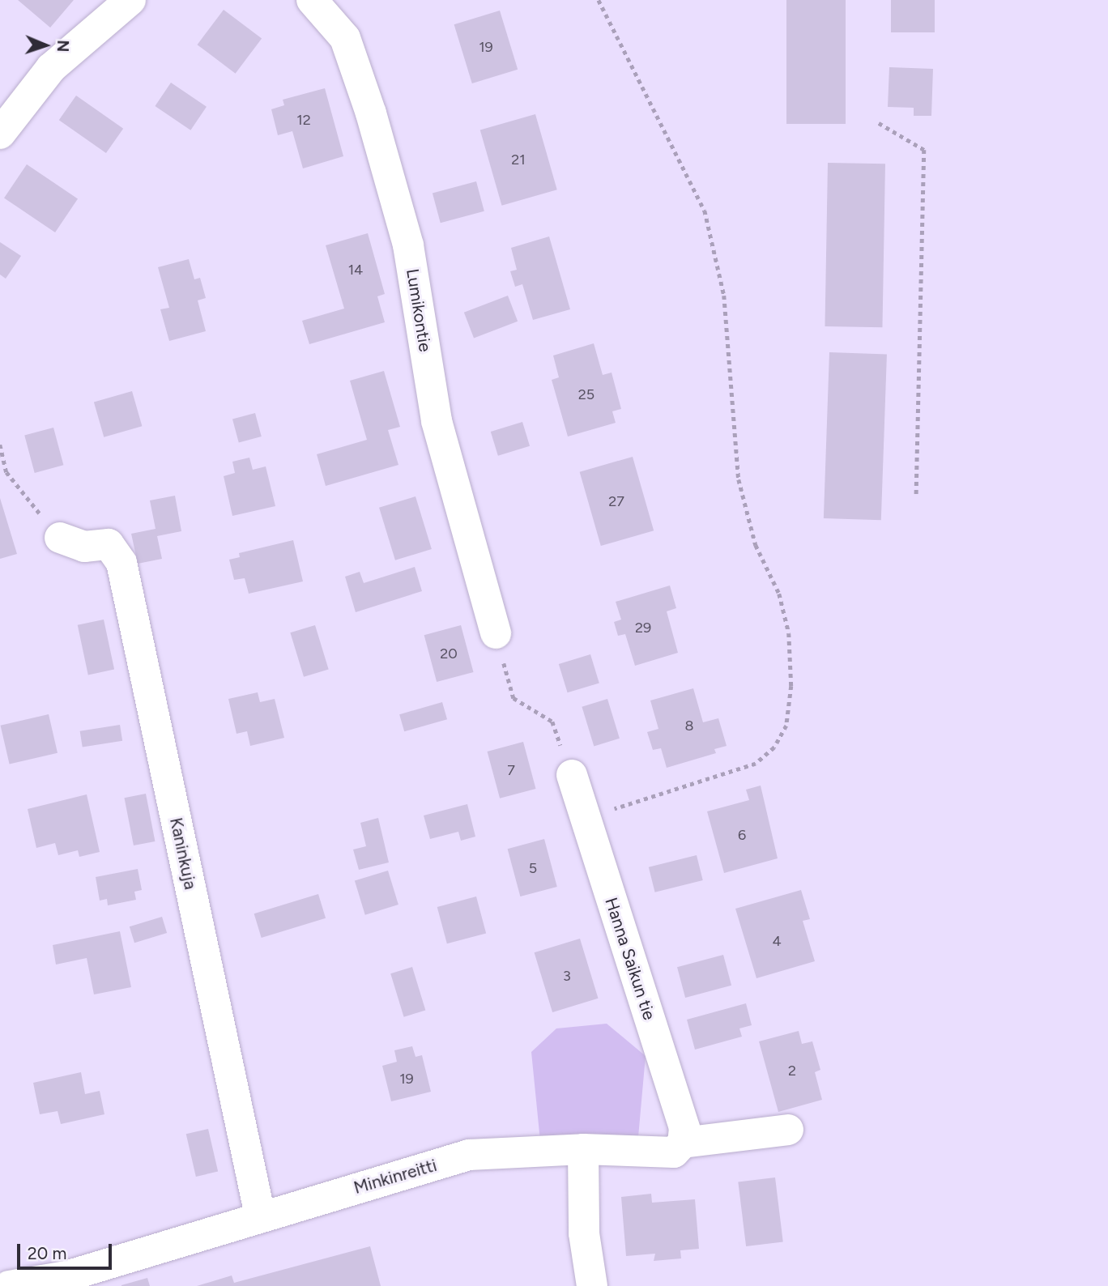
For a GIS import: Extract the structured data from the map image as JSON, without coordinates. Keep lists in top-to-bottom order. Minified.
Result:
{"streets":{"street":["Lumikontie","Kaninkuja","Hanna Saikun tie","Minkinreitti"]},"crossings":[["Kaninkuja","Minkinreitti"],["Hanna Saikun tie","Minkinreitti"]],"house_numbers":["19","12","21","14","25","27","29","20","8","7","6","5","4","3","2","19"],"scale_bar":"20 m","north":"right"}
